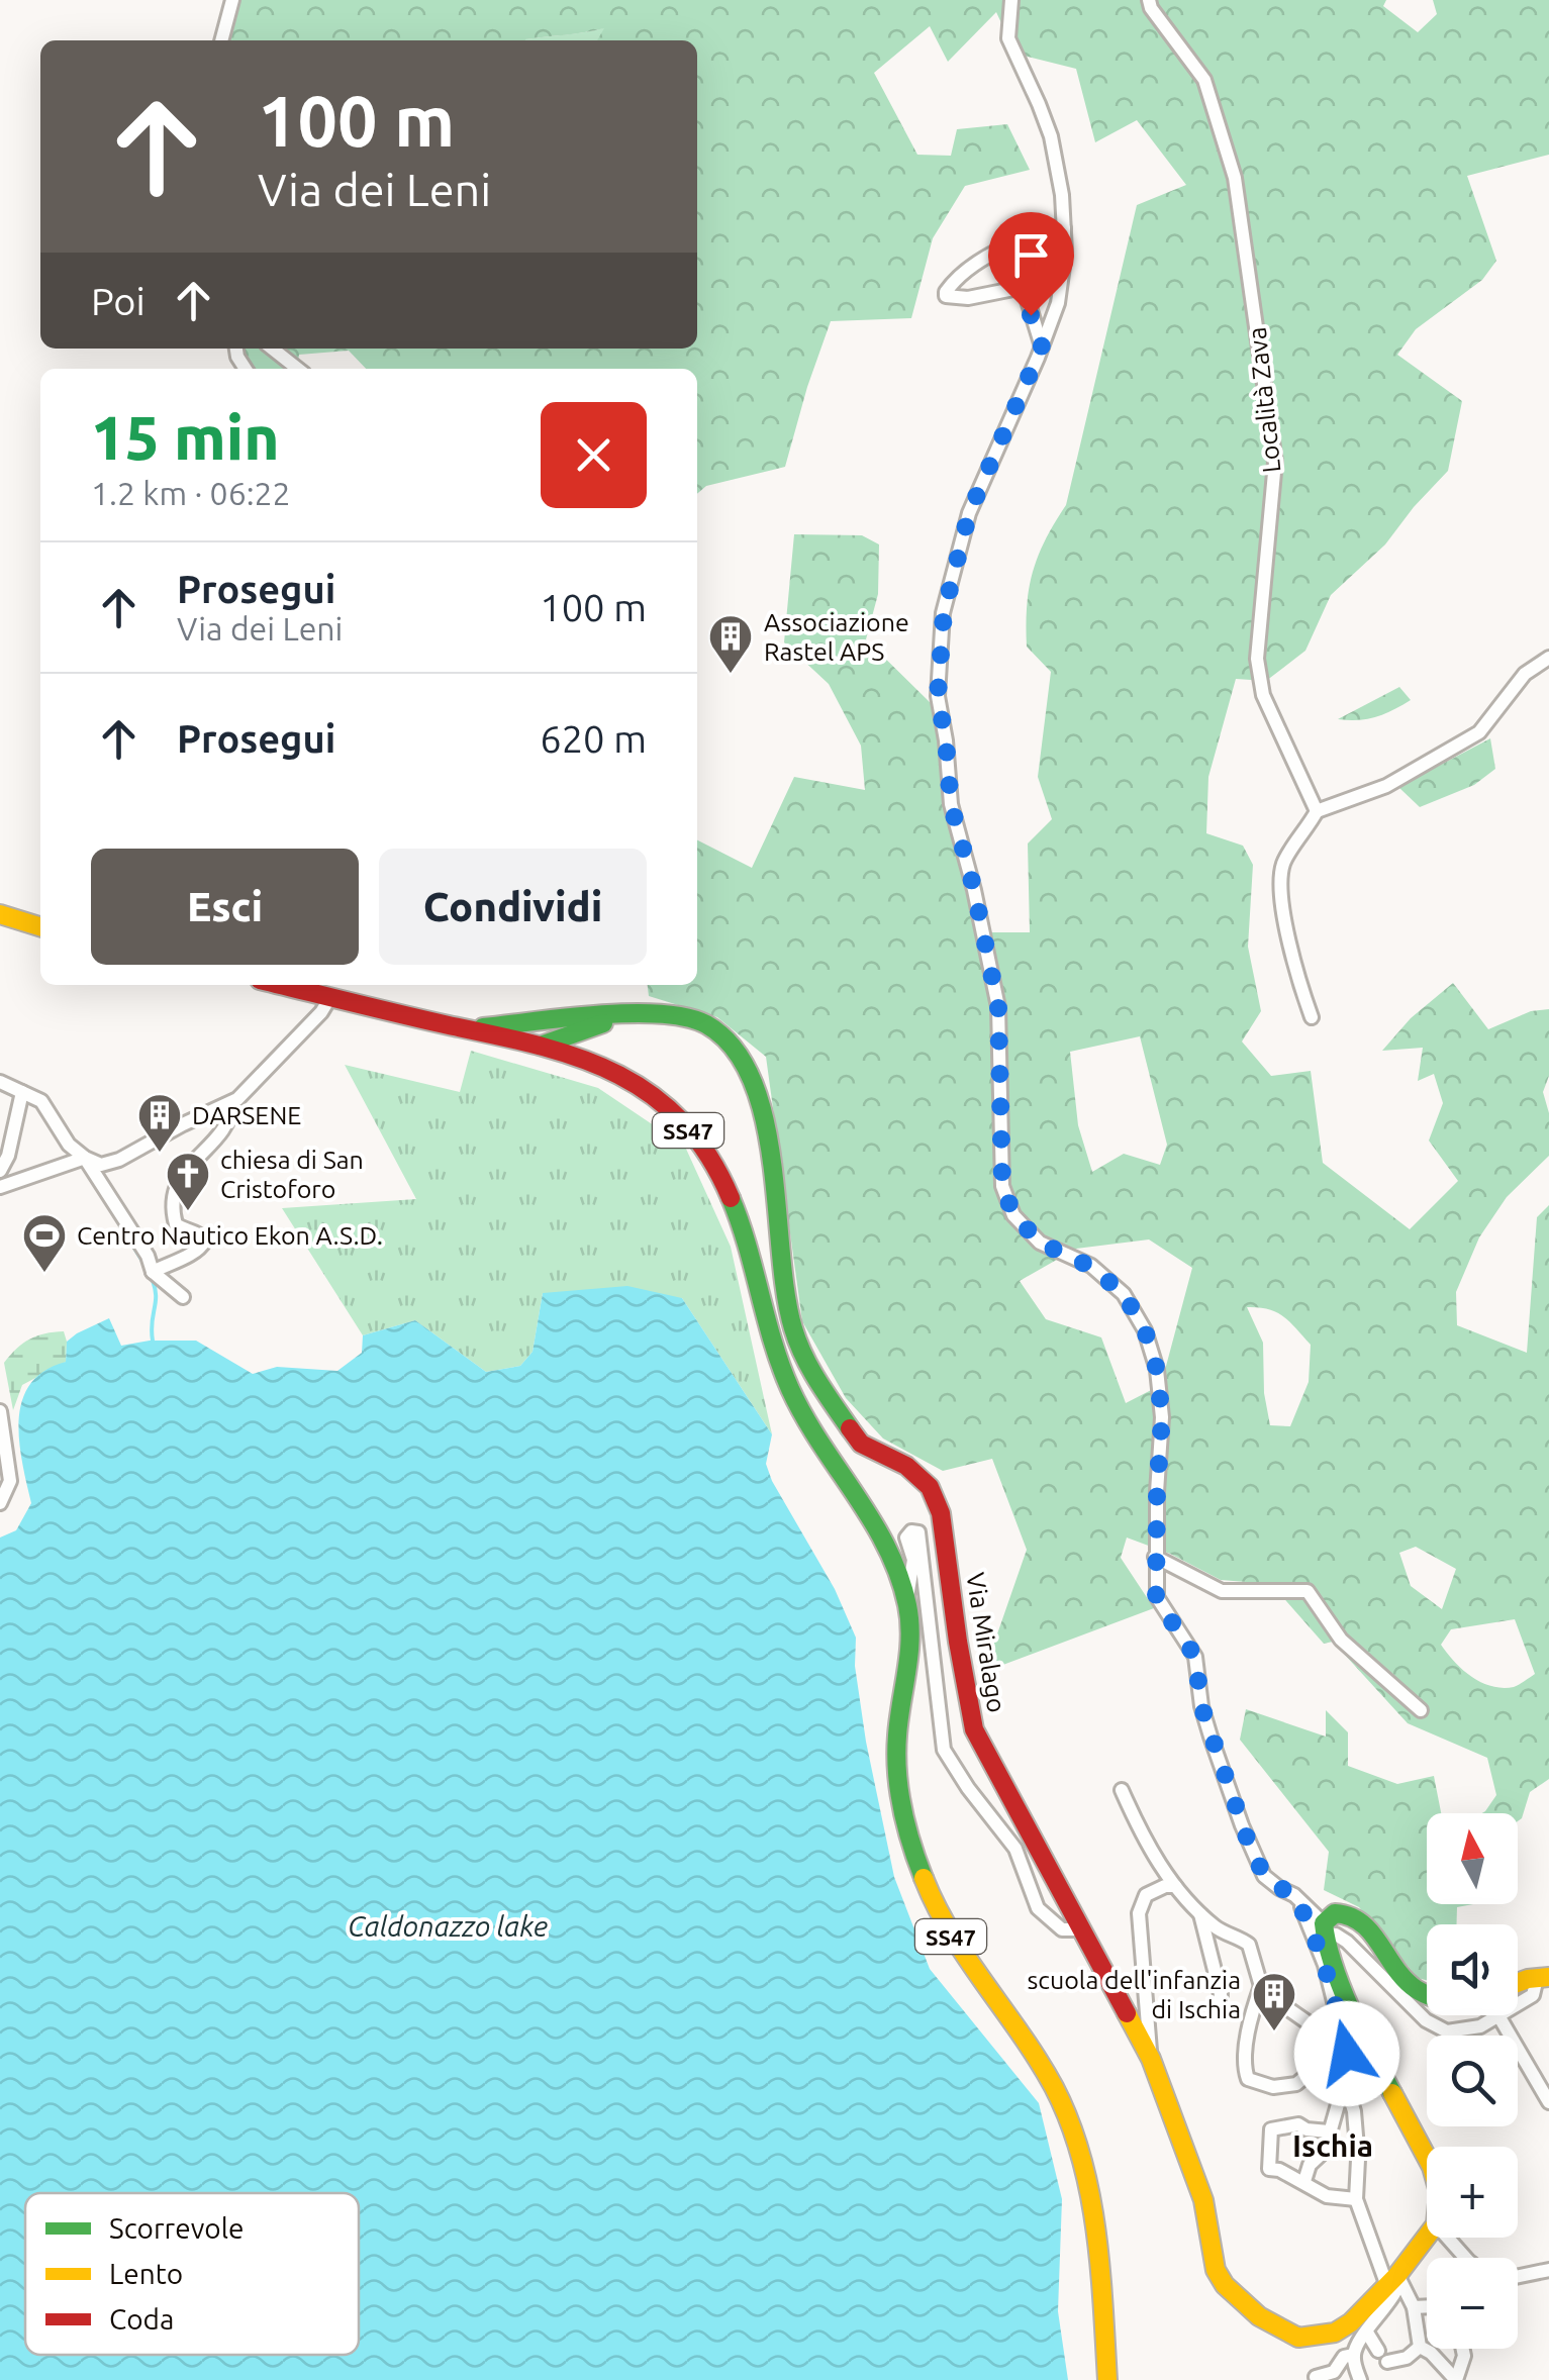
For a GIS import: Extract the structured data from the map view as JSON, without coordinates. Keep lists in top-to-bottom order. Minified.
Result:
{"streets":{"main road":["SS47","Via Miralago"],"street":["Località Zava"]},"districts":["Ischia"],"water":["Caldonazzo lake"],"places":{"building":["Associazione Rastel APS","DARSENE","scuola dell'infanzia di Ischia"],"church":["chiesa di San Cristoforo"],"sports":["Centro Nautico Ekon A.S.D."]},"legend":["Scorrevole","Lento","Coda"],"north":"top","page":{"turn":["100 m","Via dei Leni"],"then":"Poi","heading":["15 min","1.2 km · 06:22"],"list":[{"name":"Prosegui","note":"Via dei Leni","value":"100 m"},{"name":"Prosegui","value":"620 m"}],"buttons":["Esci","Condividi"],"map_buttons":["+","−"]}}
